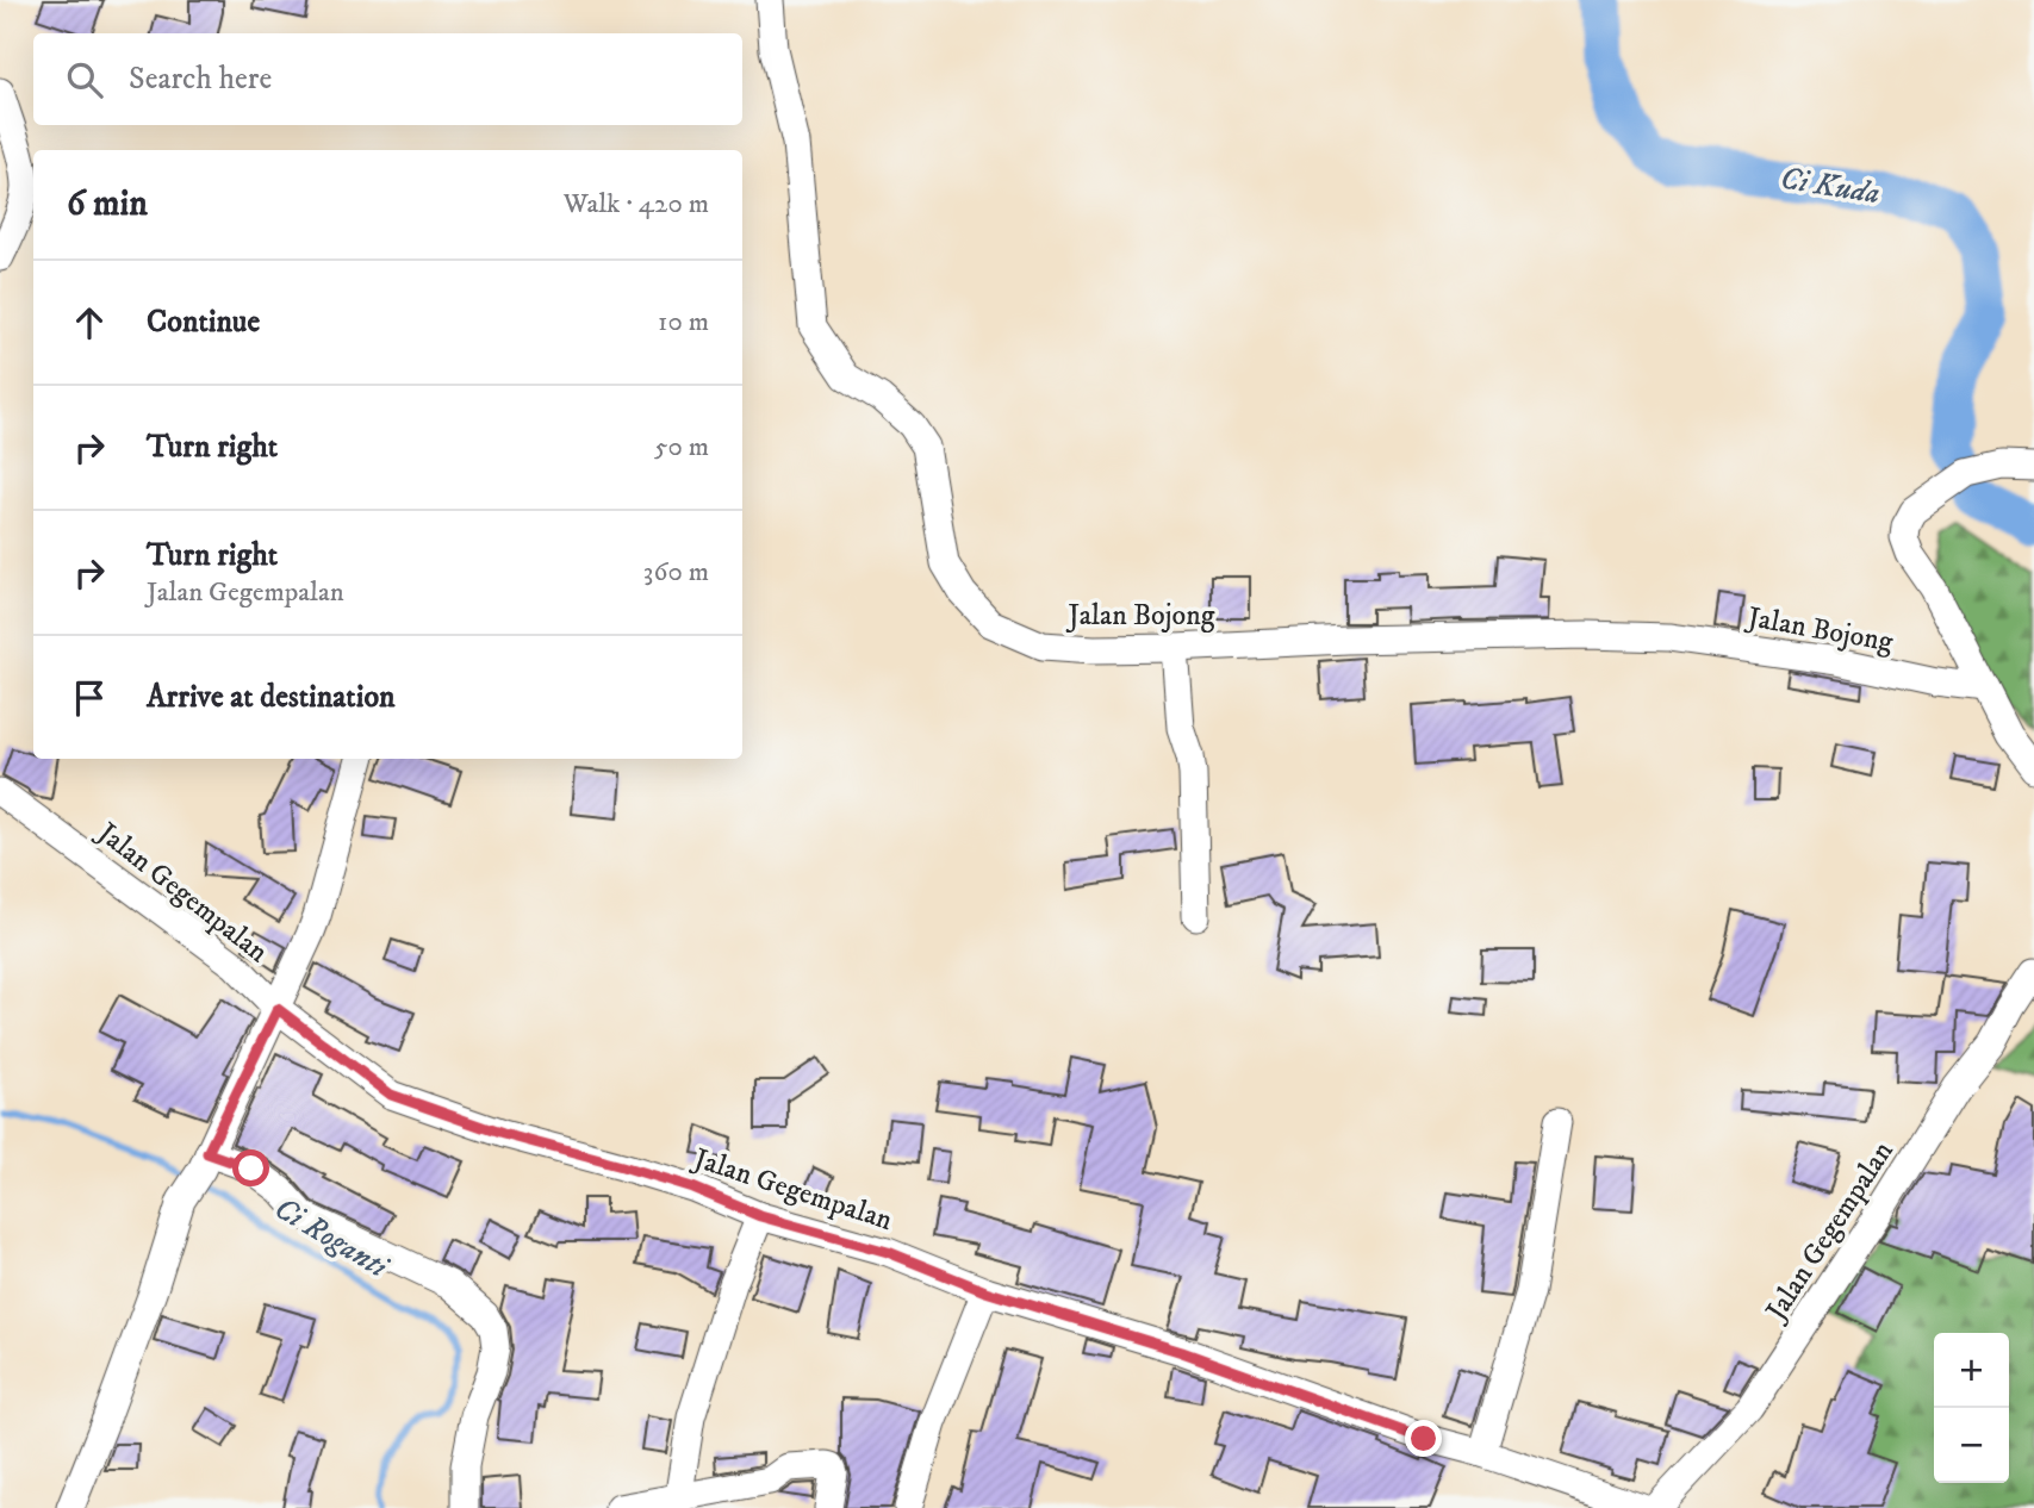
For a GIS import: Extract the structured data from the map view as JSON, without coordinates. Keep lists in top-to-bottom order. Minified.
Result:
{"streets":{"street":["Jalan Bojong","Jalan Gegempalan"]},"water":["Ci Kuda","Ci Roganti"],"page":{"search":"Search here","heading":["6 min","Walk · 420 m"],"list":[["Continue","10 m"],["Turn right","50 m"],["Turn right","Jalan Gegempalan","360 m"],"Arrive at destination"],"map_buttons":["+","−"]}}
